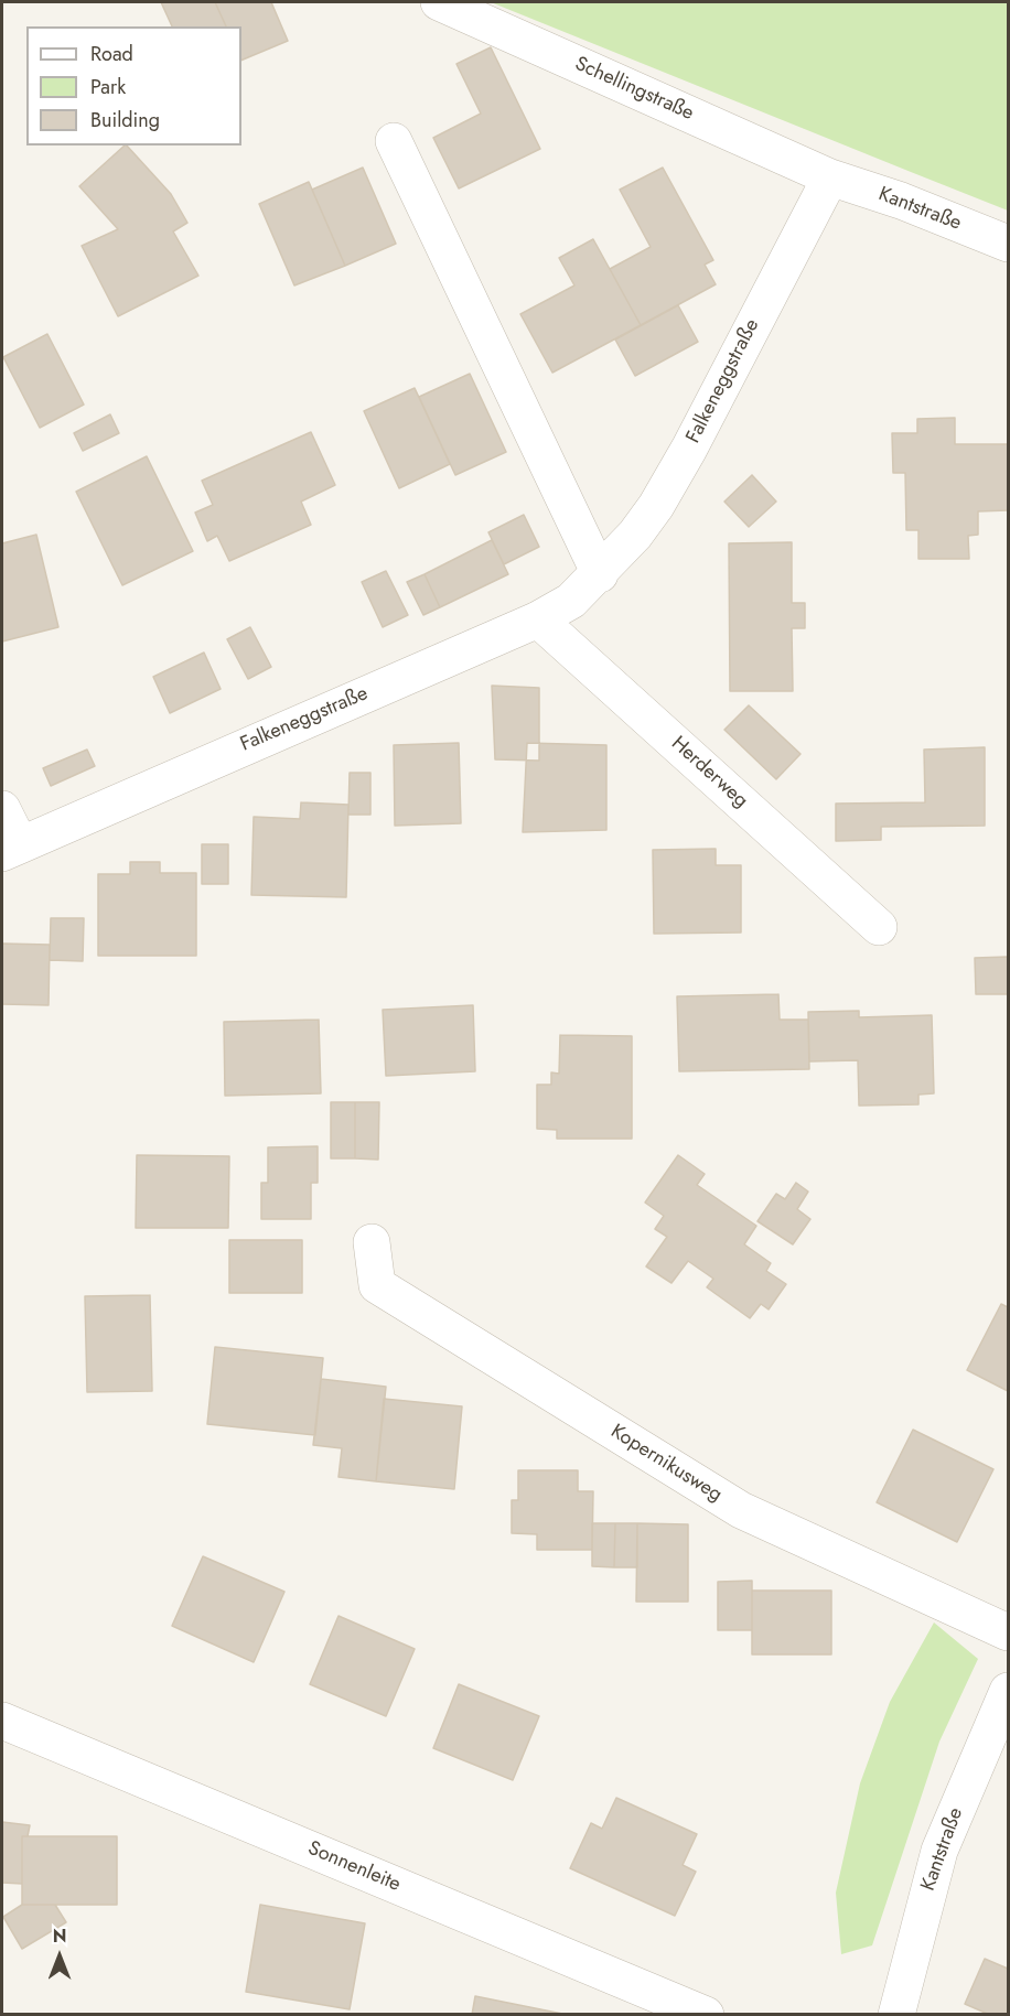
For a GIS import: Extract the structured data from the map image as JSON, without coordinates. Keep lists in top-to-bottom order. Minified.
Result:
{"streets":{"street":["Schellingstraße","Kantstraße","Falkeneggstraße","Herderweg","Kopernikusweg","Sonnenleite"]},"crossings":[["Schellingstraße","Kantstraße"],["Schellingstraße","Falkeneggstraße"],["Kantstraße","Falkeneggstraße"],["Falkeneggstraße","Herderweg"]],"legend":["Road","Park","Building"],"north":"top"}
